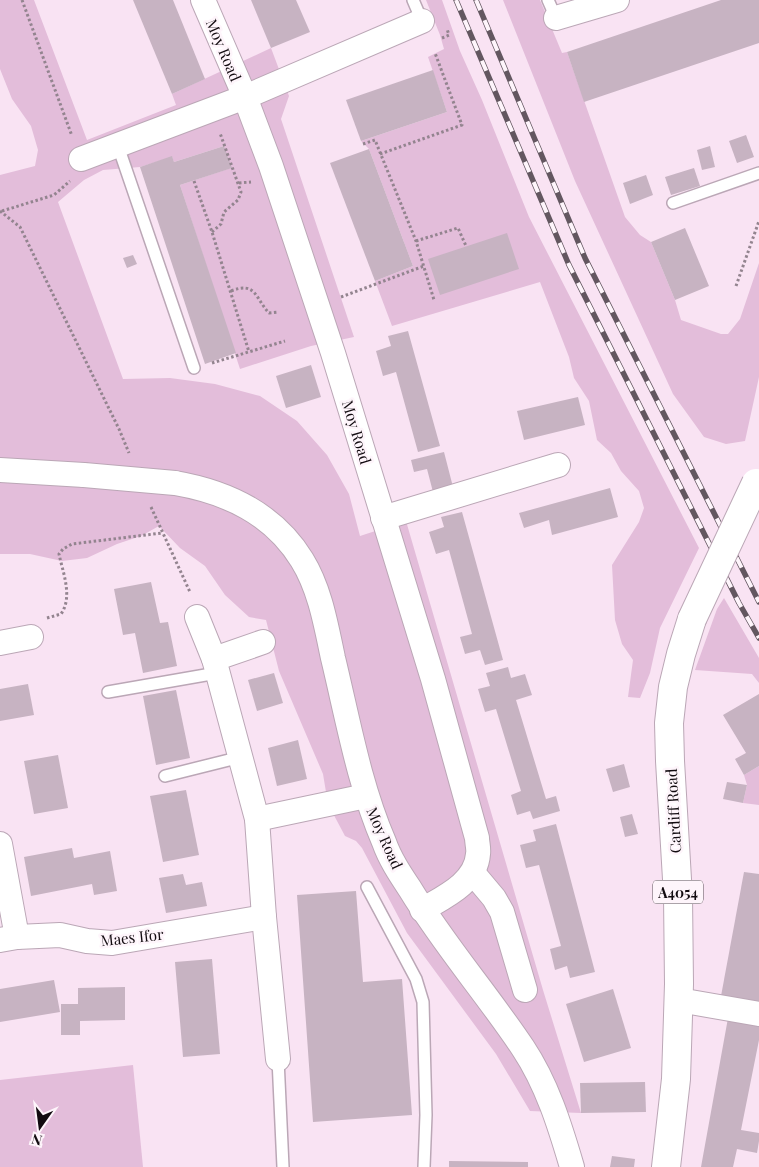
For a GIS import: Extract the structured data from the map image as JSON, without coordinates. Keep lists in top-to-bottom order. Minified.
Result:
{"streets":{"main road":["Cardiff Road","A4054"],"street":["Moy Road","Maes Ifor"]},"north":"bottom"}
